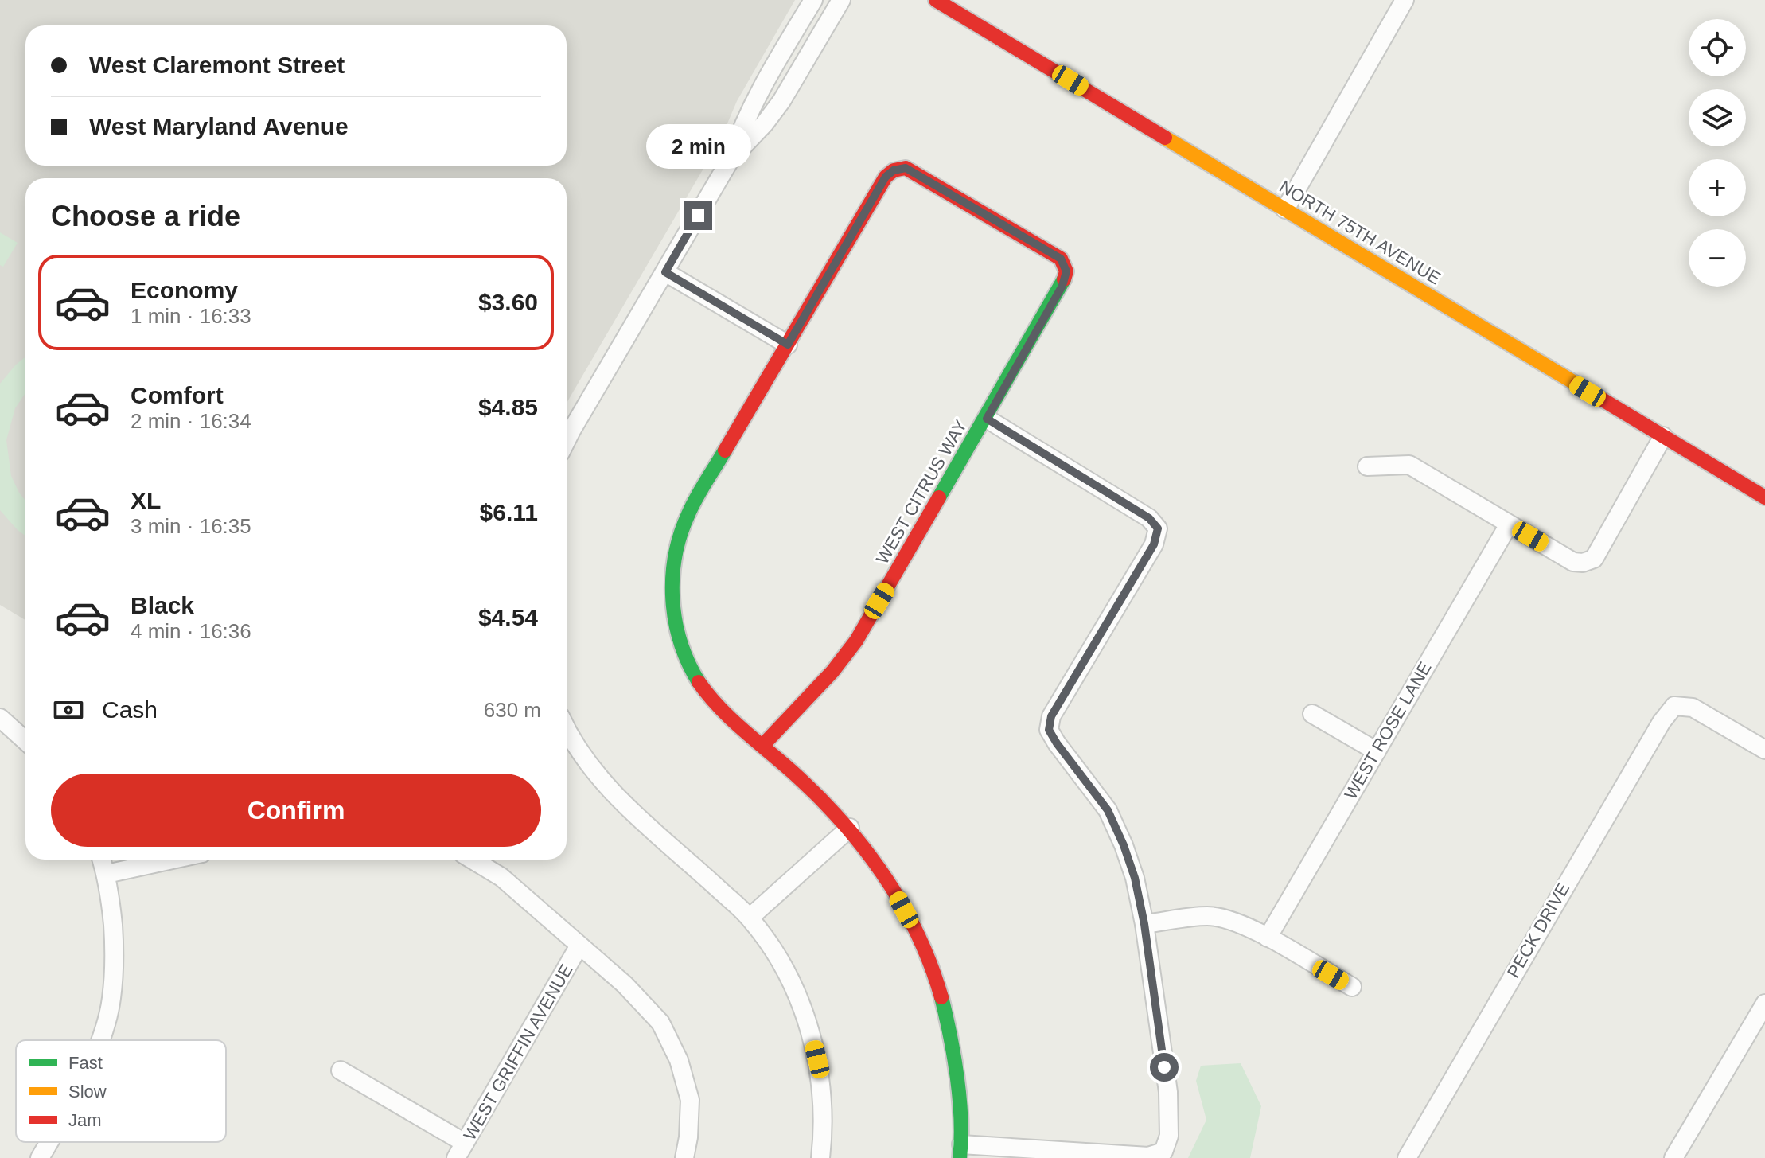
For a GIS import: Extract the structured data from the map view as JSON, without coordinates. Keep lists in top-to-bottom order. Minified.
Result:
{"streets":{"street":["NORTH 75TH AVENUE","WEST CITRUS WAY","WEST ROSE LANE","PECK DRIVE","WEST GRIFFIN AVENUE"]},"legend":["Fast","Slow","Jam"],"page":{"map_buttons":["+","−"],"banner":["West Claremont Street","West Maryland Avenue"],"bubble":"2 min","heading":"Choose a ride","list":[{"name":"Economy","note":"1 min · 16:33","value":"$3.60"},{"name":"Comfort","note":"2 min · 16:34","value":"$4.85"},{"name":"XL","note":"3 min · 16:35","value":"$6.11"},{"name":"Black","note":"4 min · 16:36","value":"$4.54"}],"pay":["Cash","630 m"],"buttons":"Confirm"}}
